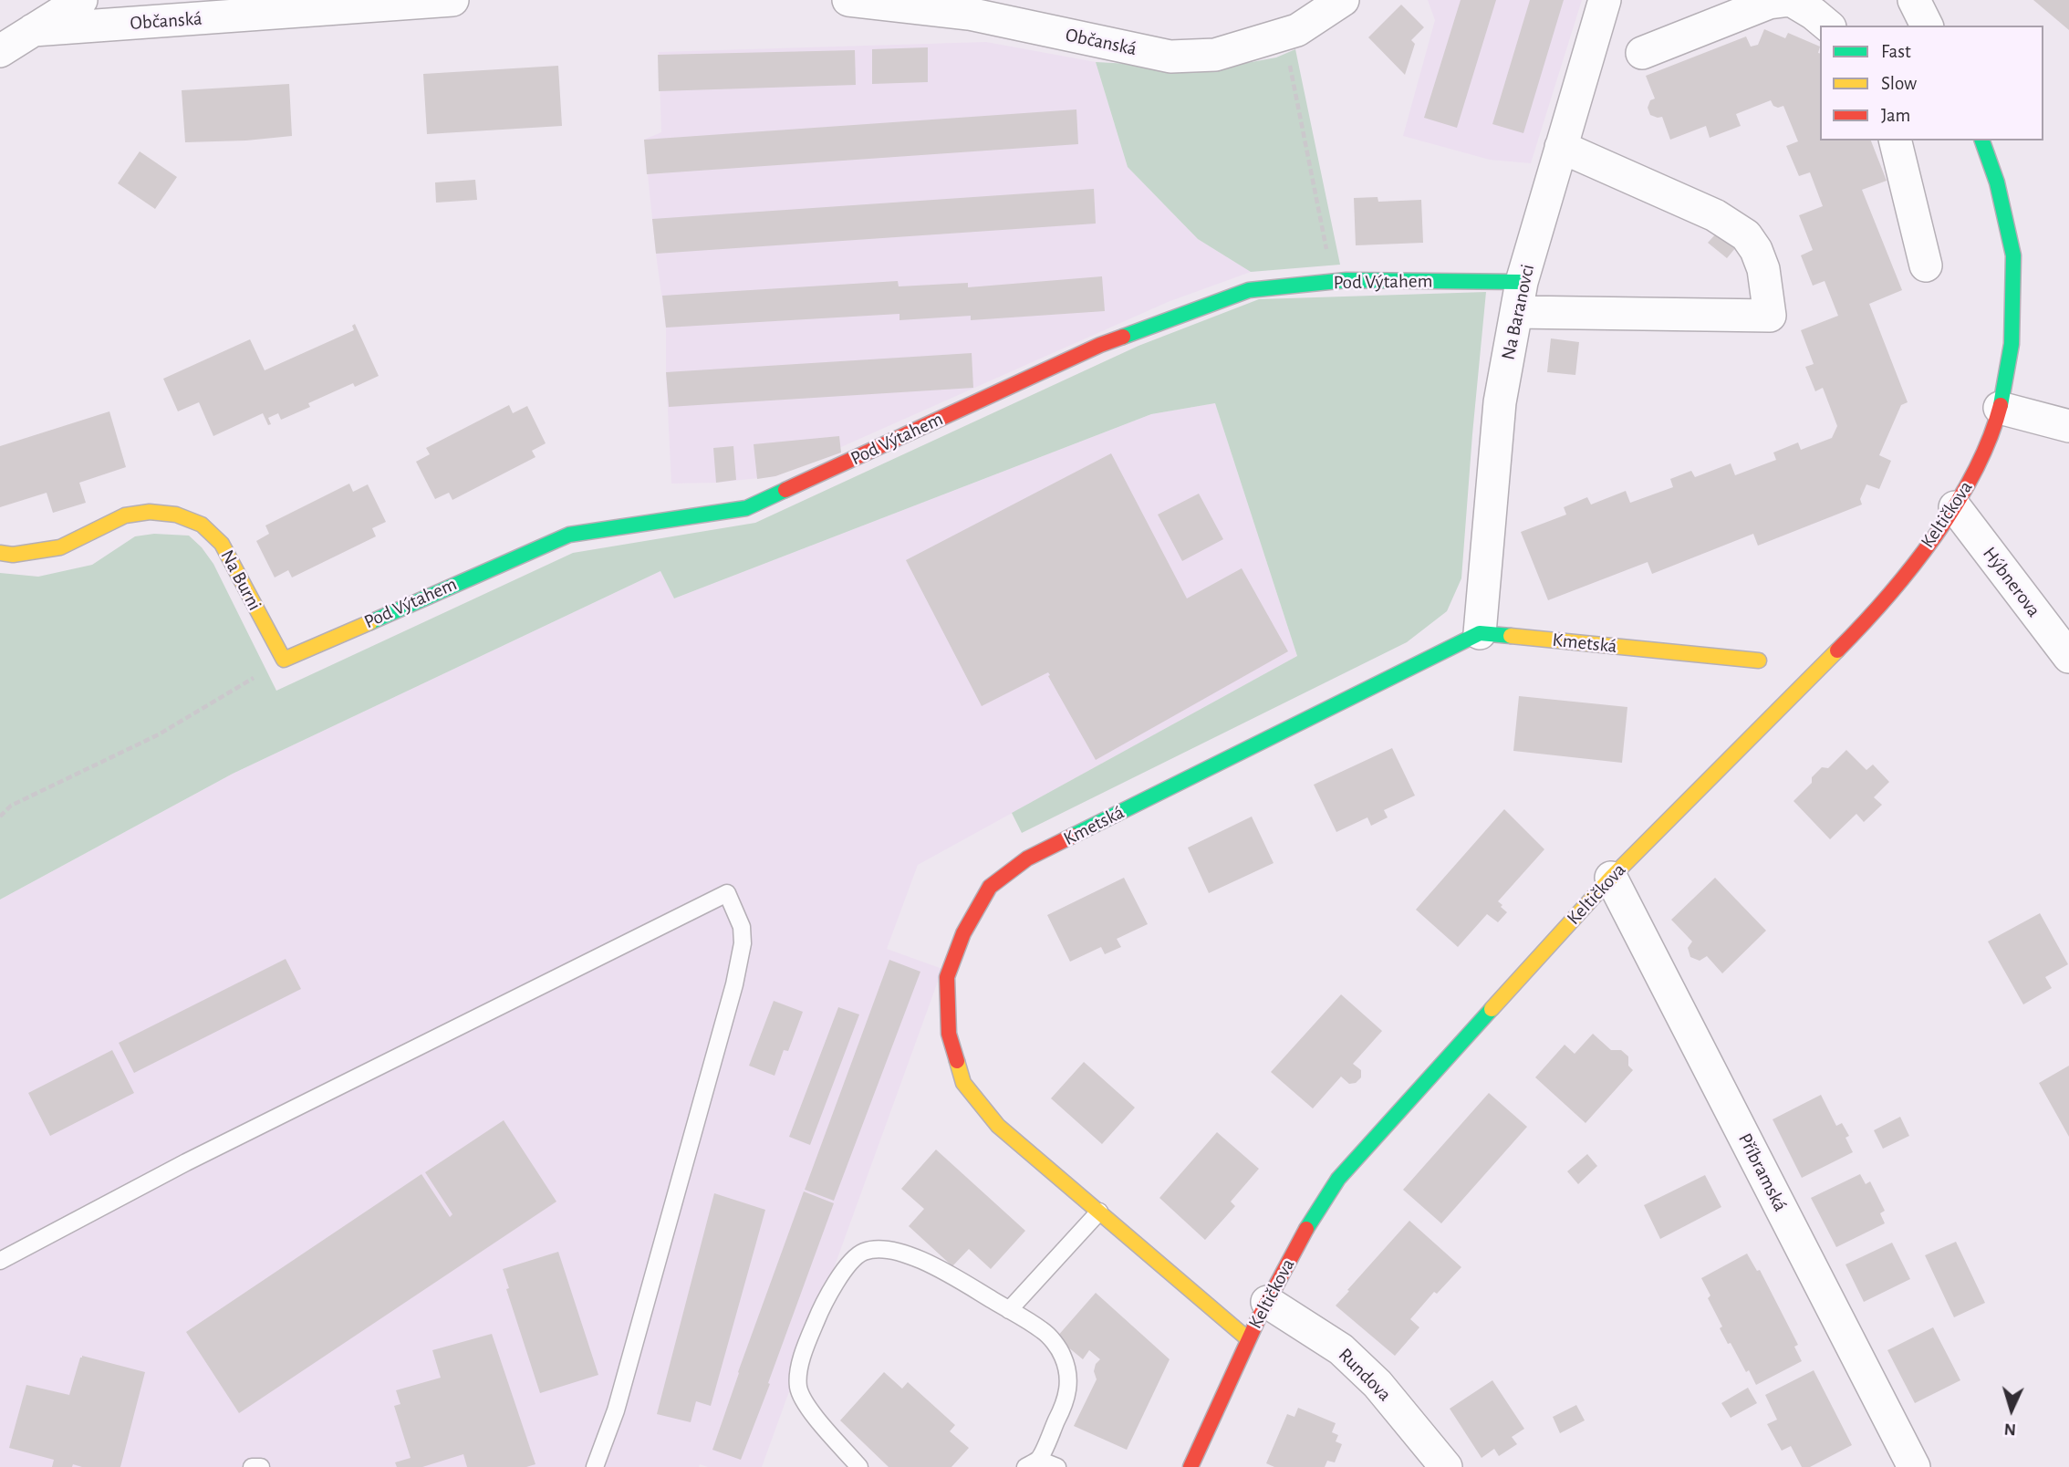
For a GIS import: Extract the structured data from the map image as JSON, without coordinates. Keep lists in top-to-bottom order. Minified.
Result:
{"streets":{"street":["Občanská","Pod Výtahem","Na Baranovci","Keltičkova","Na Burni","Hýbnerova","Kmetská","Příbramská","Rundova"]},"crossings":[["Pod Výtahem","Na Baranovci"],["Pod Výtahem","Na Burni"],["Na Baranovci","Kmetská"],["Keltičkova","Hýbnerova"],["Keltičkova","Kmetská"],["Keltičkova","Příbramská"],["Keltičkova","Rundova"]],"legend":["Fast","Slow","Jam"],"north":"bottom"}
